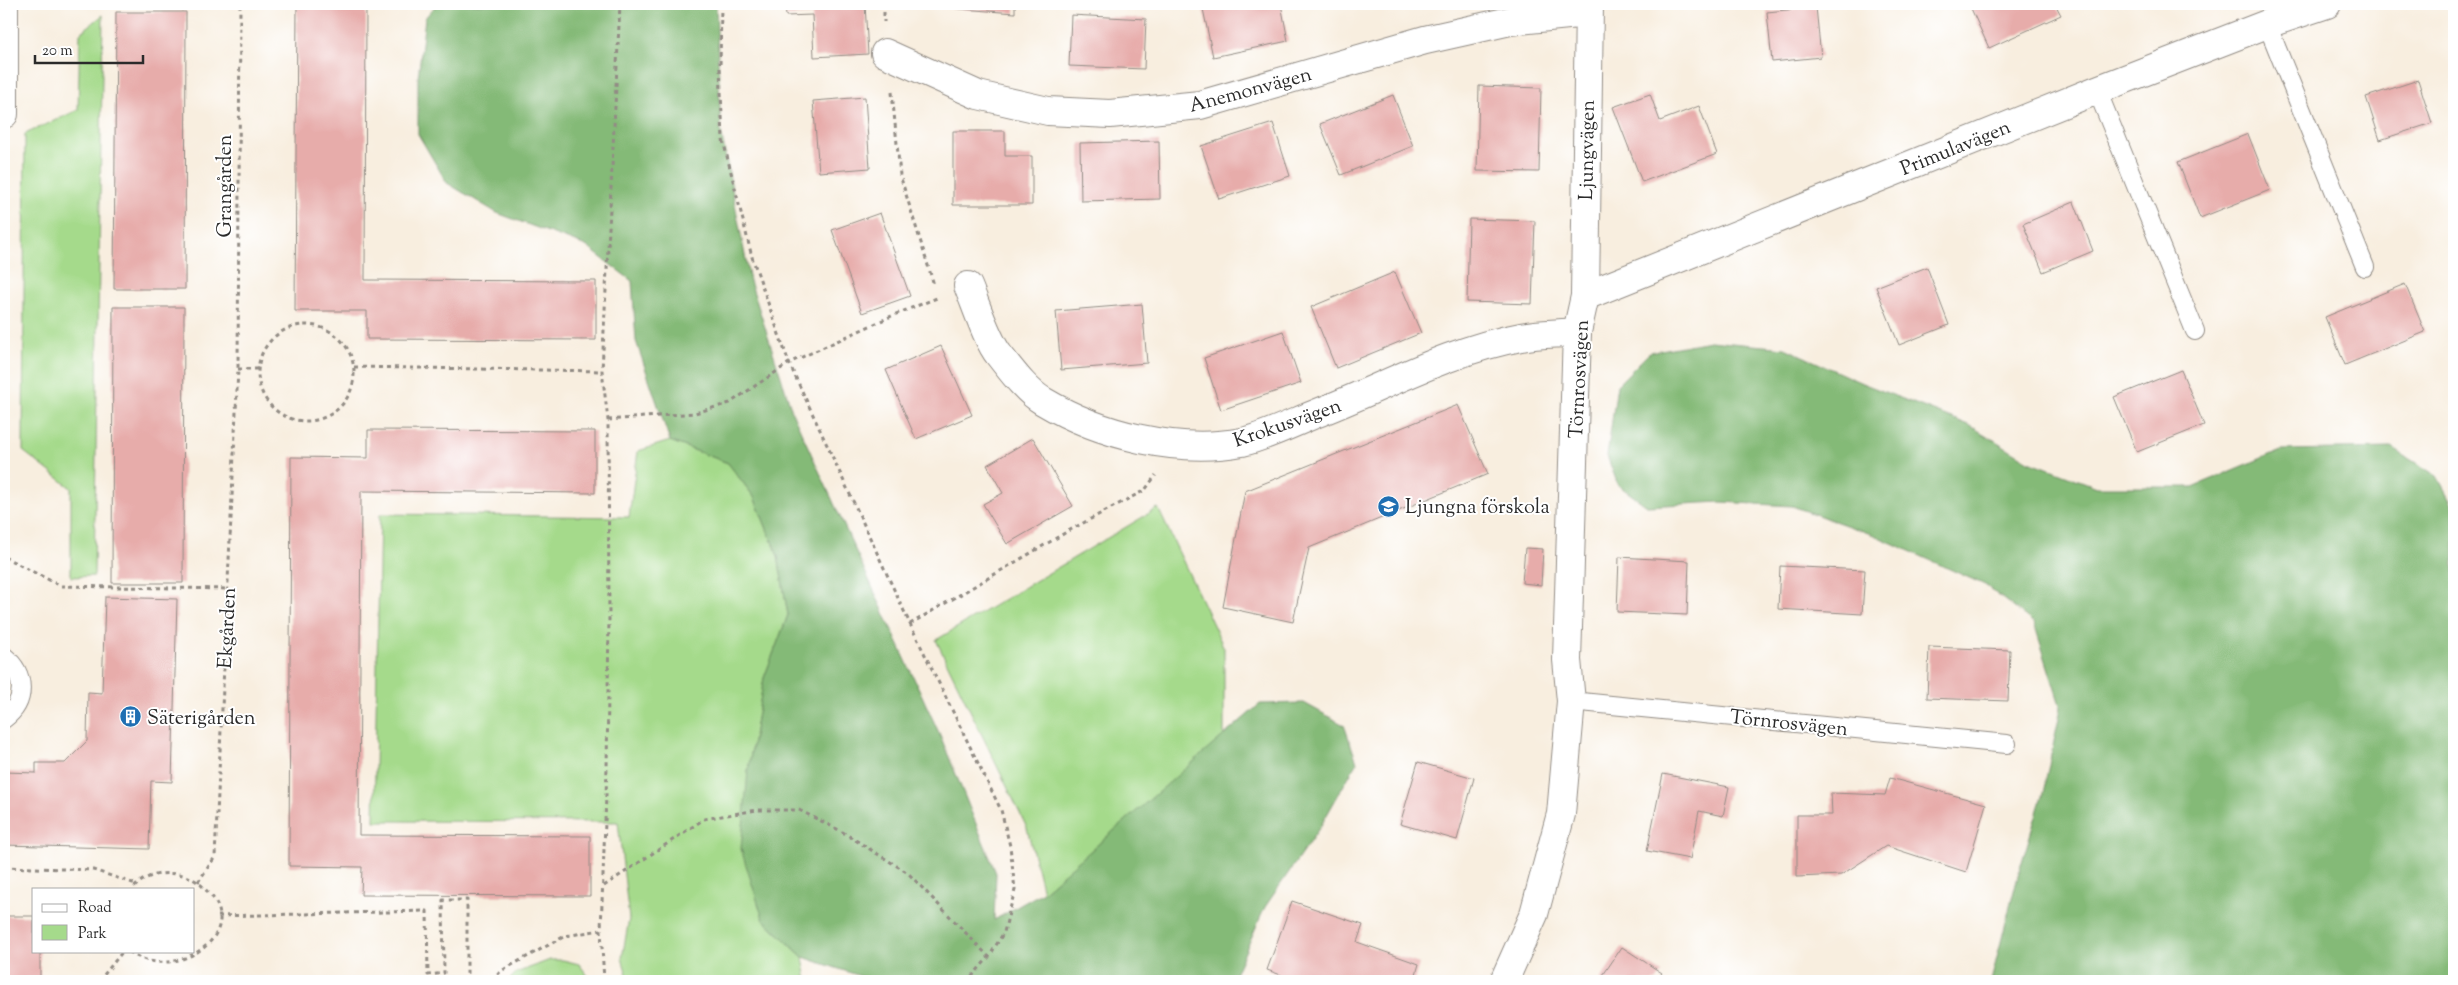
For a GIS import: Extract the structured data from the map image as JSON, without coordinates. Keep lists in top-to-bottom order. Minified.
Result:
{"streets":{"street":["Anemonvägen","Primulavägen","Ljungvägen","Törnrosvägen","Krokusvägen"],"path":["Grangården","Ekgården"]},"crossings":[["Anemonvägen","Ljungvägen"],["Primulavägen","Ljungvägen"],["Primulavägen","Törnrosvägen"],["Ljungvägen","Törnrosvägen"],["Grangården","Ekgården"],["Törnrosvägen","Krokusvägen"]],"places":{"school or university":["Ljungna förskola"],"building":["Säterigården"]},"legend":["Road","Park"],"scale_bar":"20 m"}
